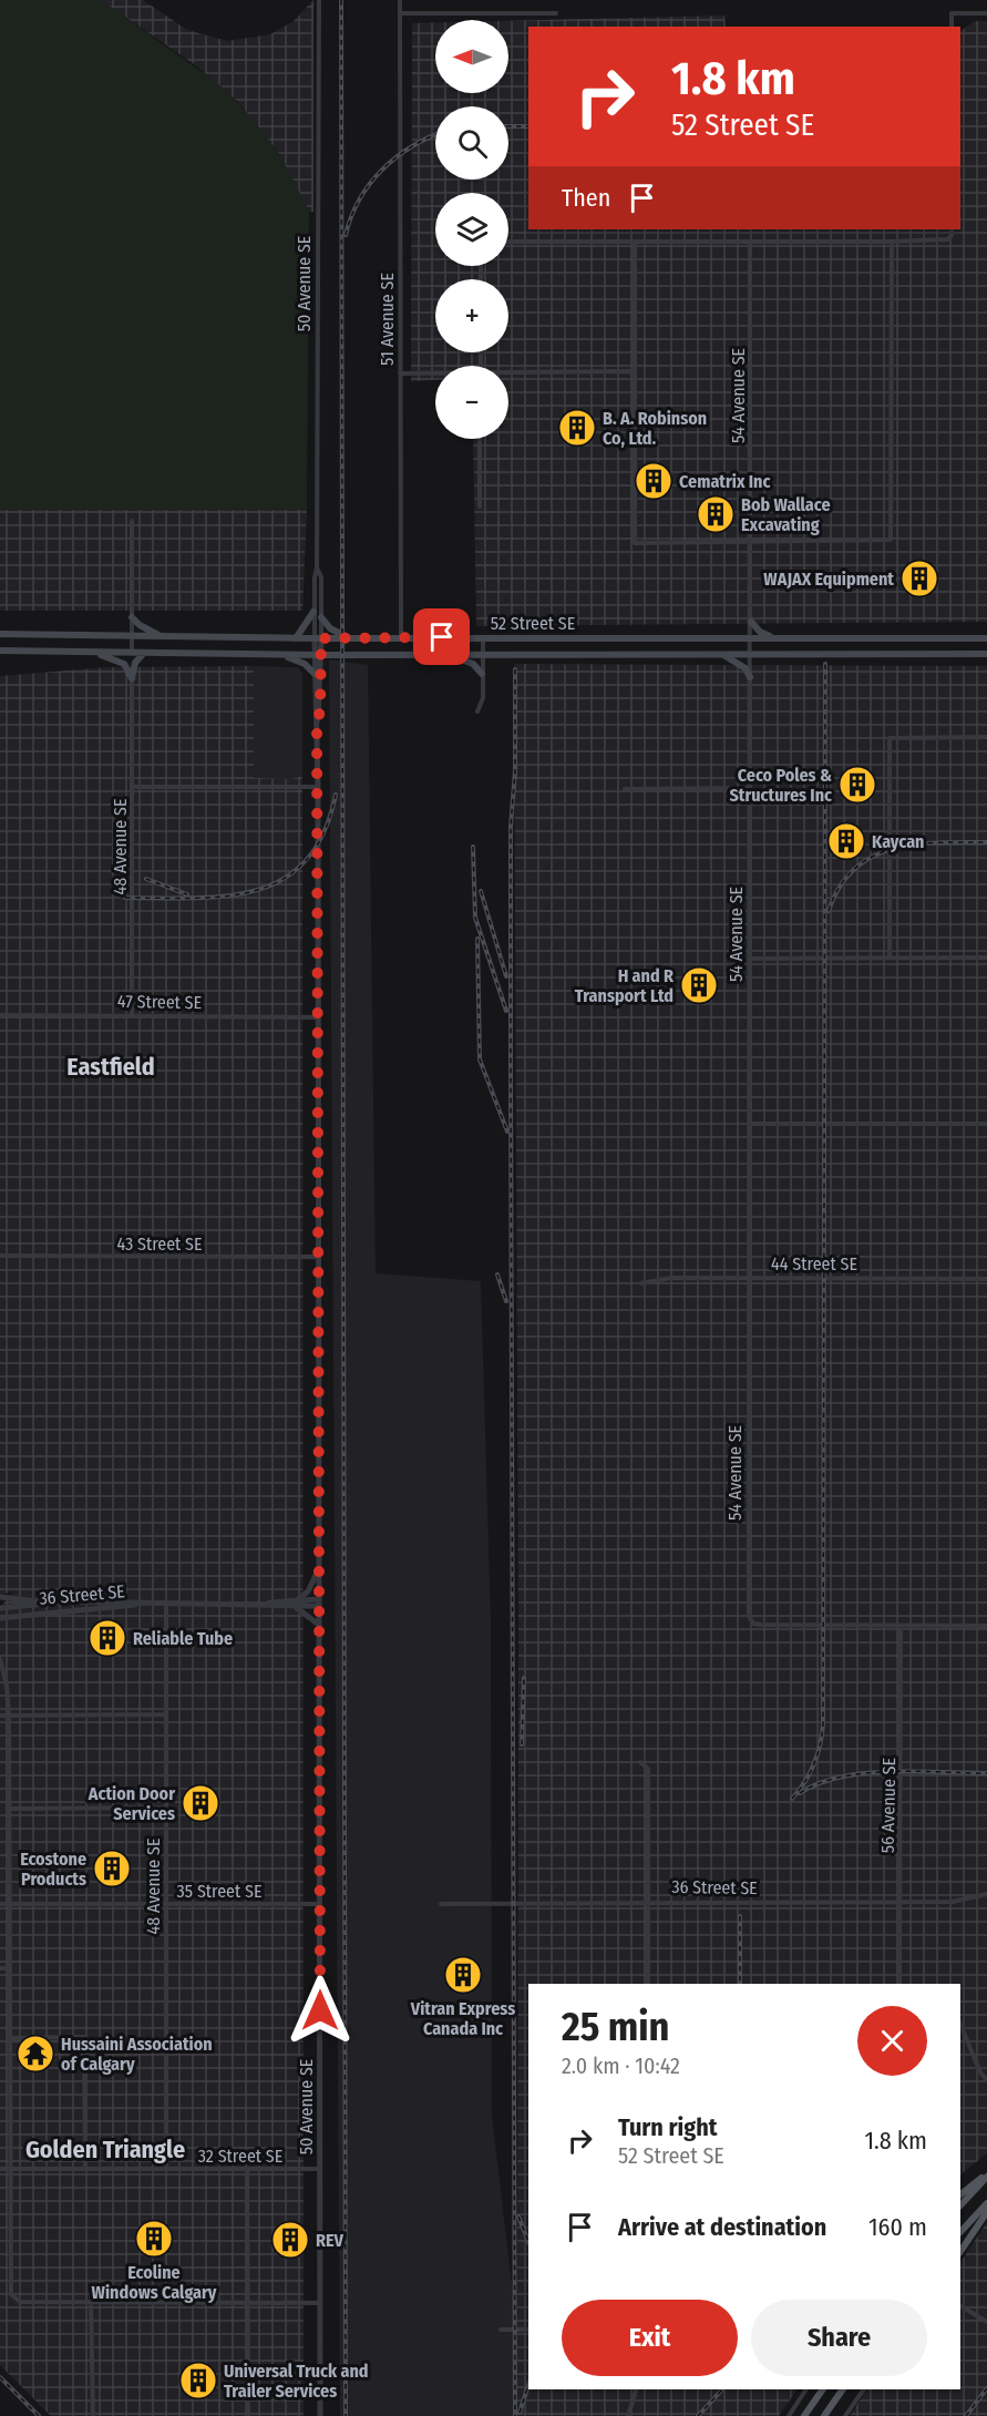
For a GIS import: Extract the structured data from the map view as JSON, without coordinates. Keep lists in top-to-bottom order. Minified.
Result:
{"streets":{"main road":["52 Street SE"],"street":["50 Avenue SE","51 Avenue SE","54 Avenue SE","48 Avenue SE","47 Street SE","43 Street SE","44 Street SE","36 Street SE","56 Avenue SE","35 Street SE","32 Street SE"]},"crossings":[["50 Avenue SE","52 Street SE"],["50 Avenue SE","47 Street SE"],["50 Avenue SE","43 Street SE"],["50 Avenue SE","36 Street SE"],["50 Avenue SE","35 Street SE"],["50 Avenue SE","32 Street SE"],["51 Avenue SE","52 Street SE"],["54 Avenue SE","52 Street SE"],["54 Avenue SE","44 Street SE"],["54 Avenue SE","56 Avenue SE"],["48 Avenue SE","47 Street SE"],["48 Avenue SE","36 Street SE"],["48 Avenue SE","35 Street SE"],["48 Avenue SE","32 Street SE"],["36 Street SE","56 Avenue SE"]],"districts":["Eastfield","Golden Triangle"],"places":{"building":["B. A. Robinson Co, Ltd.","Cematrix Inc","Bob Wallace Excavating","WAJAX Equipment","Ceco Poles & Structures Inc","Kaycan","H and R Transport Ltd","Reliable Tube","Action Door Services","Ecostone Products","Vitran Express Canada Inc","Ecoline Windows Calgary","REV","Universal Truck and Trailer Services"],"temple":["Hussaini Association of Calgary"]},"north":"left","page":{"map_buttons":["+","−"],"turn":["1.8 km","52 Street SE"],"then":"Then","heading":["25 min","2.0 km · 10:42"],"list":[{"name":"Turn right","note":"52 Street SE","value":"1.8 km"},{"name":"Arrive at destination","value":"160 m"}],"buttons":["Exit","Share"]}}
